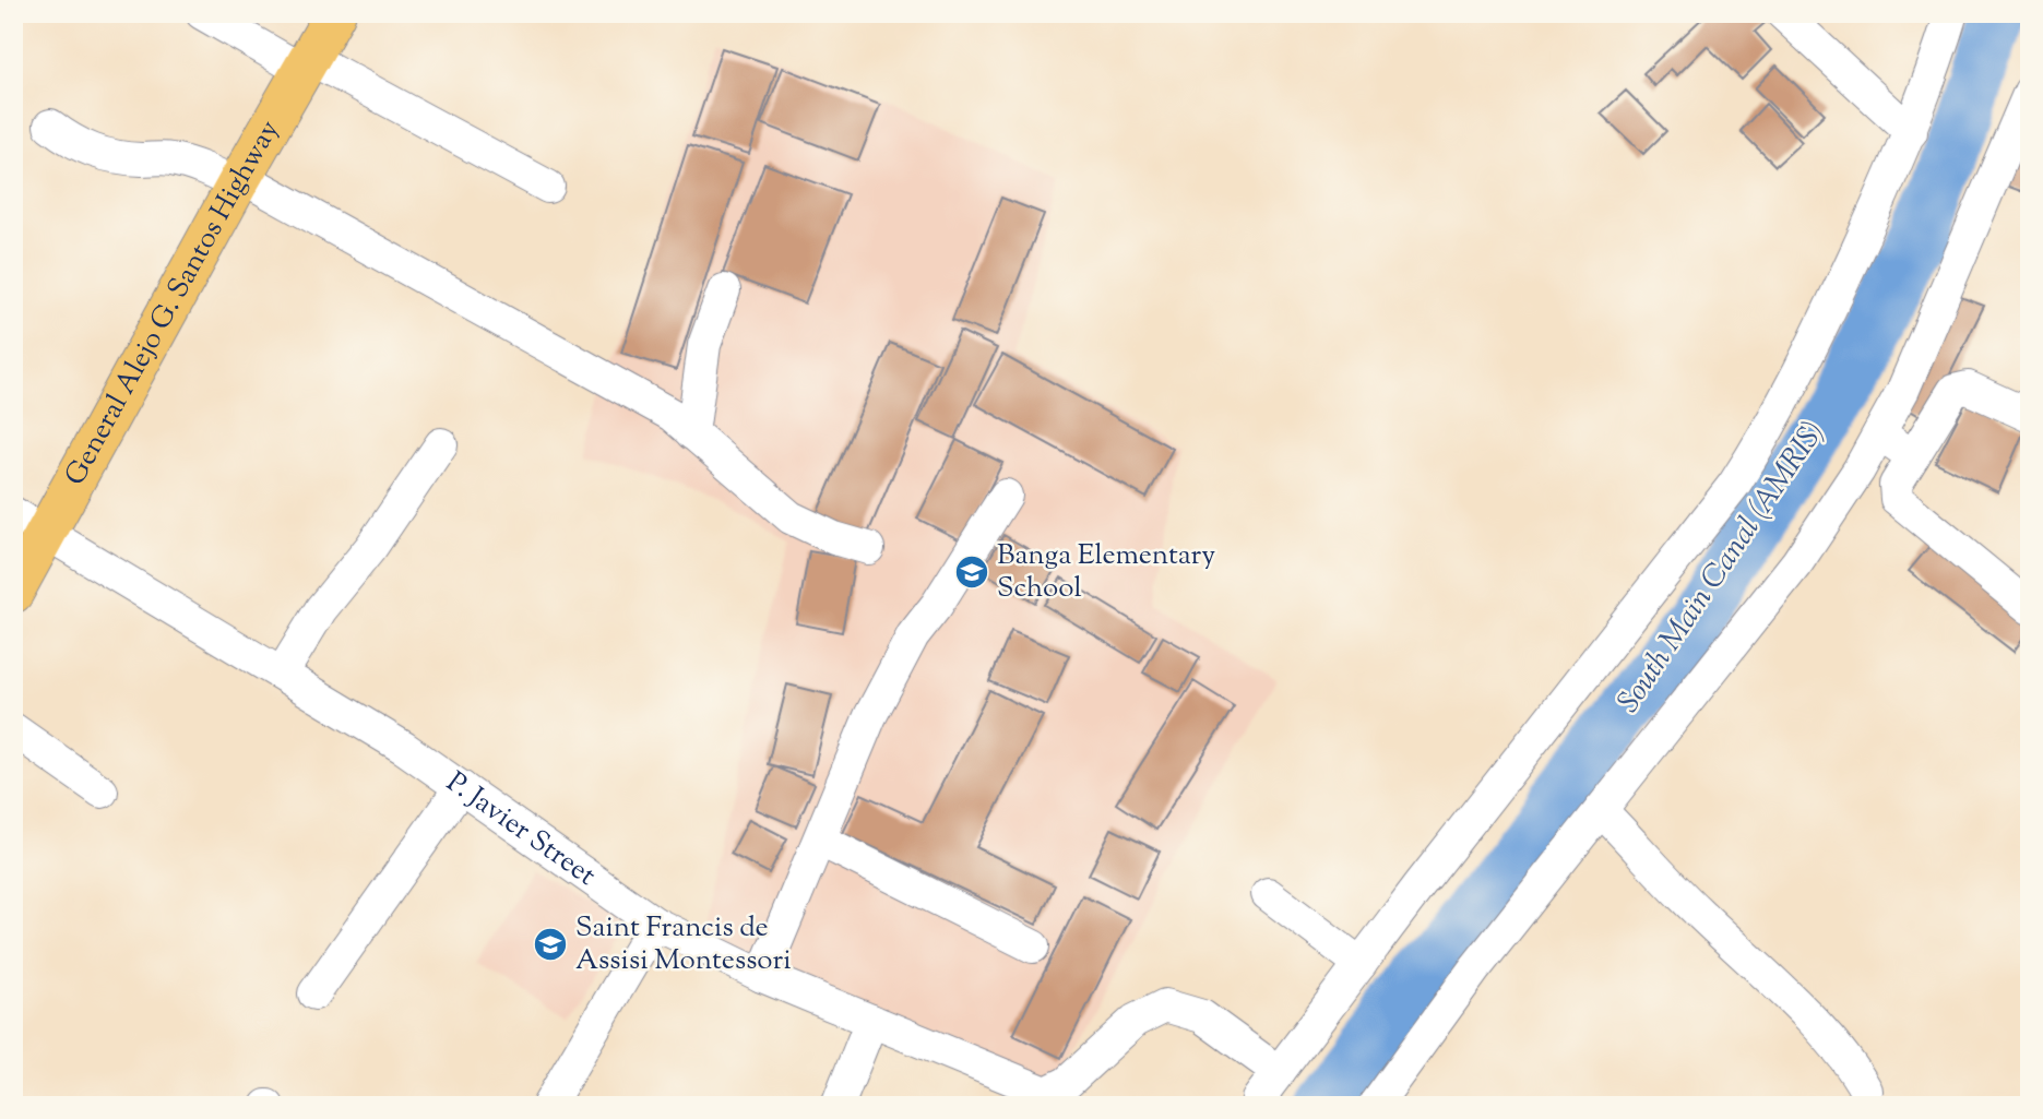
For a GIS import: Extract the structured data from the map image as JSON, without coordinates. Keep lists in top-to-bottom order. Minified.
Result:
{"streets":{"main road":["General Alejo G. Santos Highway"],"street":["P. Javier Street"]},"crossings":[["General Alejo G. Santos Highway","P. Javier Street"]],"water":["South Main Canal (AMRIS)"],"places":{"school or university":["Banga Elementary School","Saint Francis de Assisi Montessori"]}}
